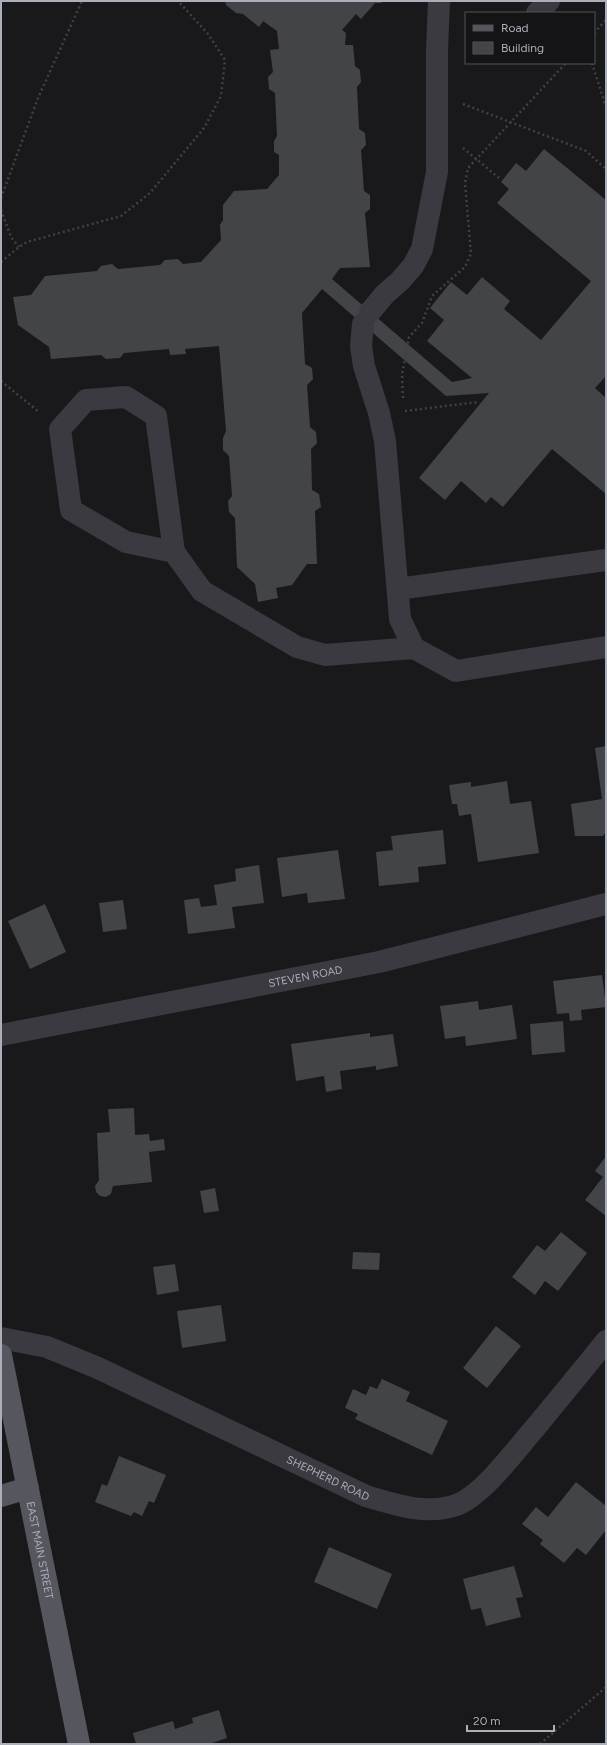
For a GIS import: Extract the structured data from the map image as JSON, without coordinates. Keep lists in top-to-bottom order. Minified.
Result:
{"streets":{"main road":["EAST MAIN STREET"],"street":["STEVEN ROAD","SHEPHERD ROAD"]},"legend":["Road","Building"],"scale_bar":"20 m"}
